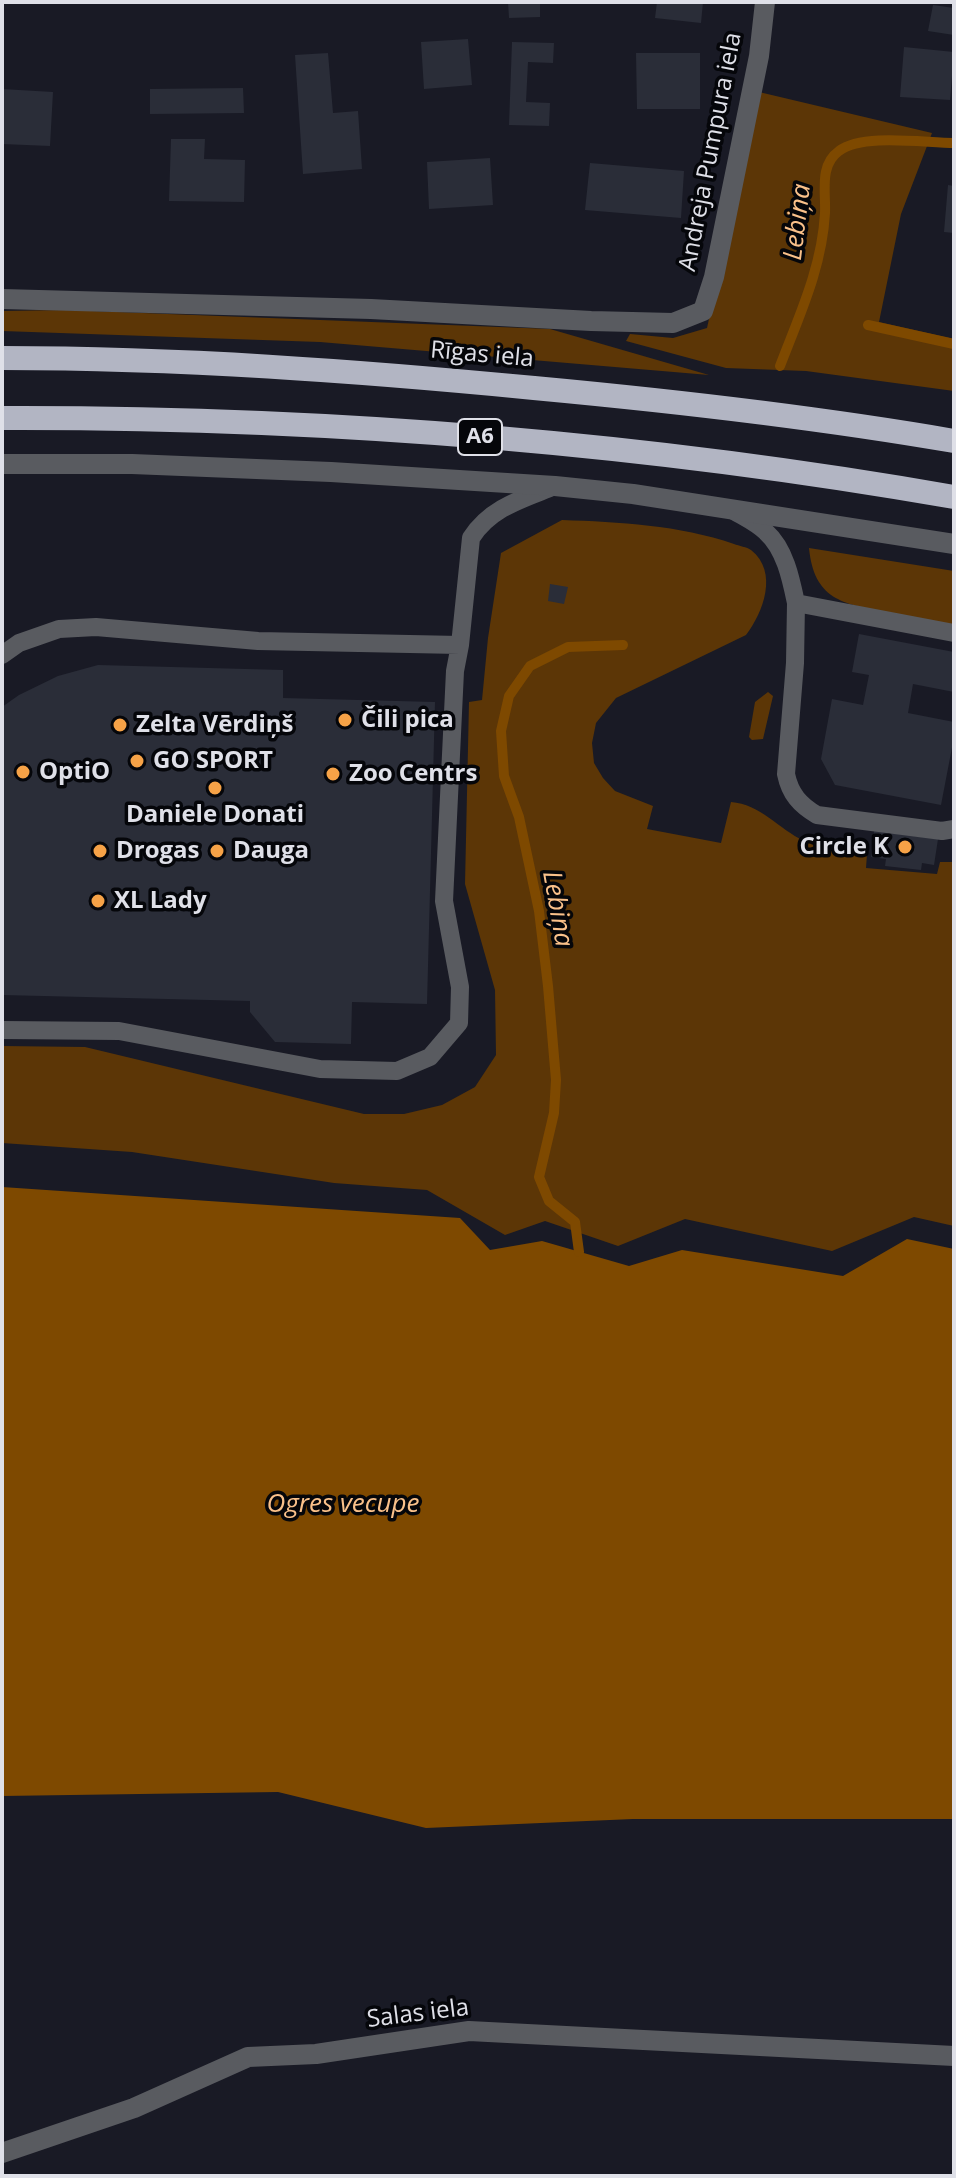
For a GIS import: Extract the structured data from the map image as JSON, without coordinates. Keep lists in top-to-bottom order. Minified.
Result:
{"streets":{"highway":["Rīgas iela","A6"],"street":["Andreja Pumpura iela","Salas iela"]},"crossings":[["Andreja Pumpura iela","Rīgas iela"]],"water":["Lebiņa","Ogres vecupe"],"places":["Čili pica","Zelta Vērdiņš","GO SPORT","OptiO","Zoo Centrs","Daniele Donati","Circle K","Drogas","Dauga","XL Lady"]}
